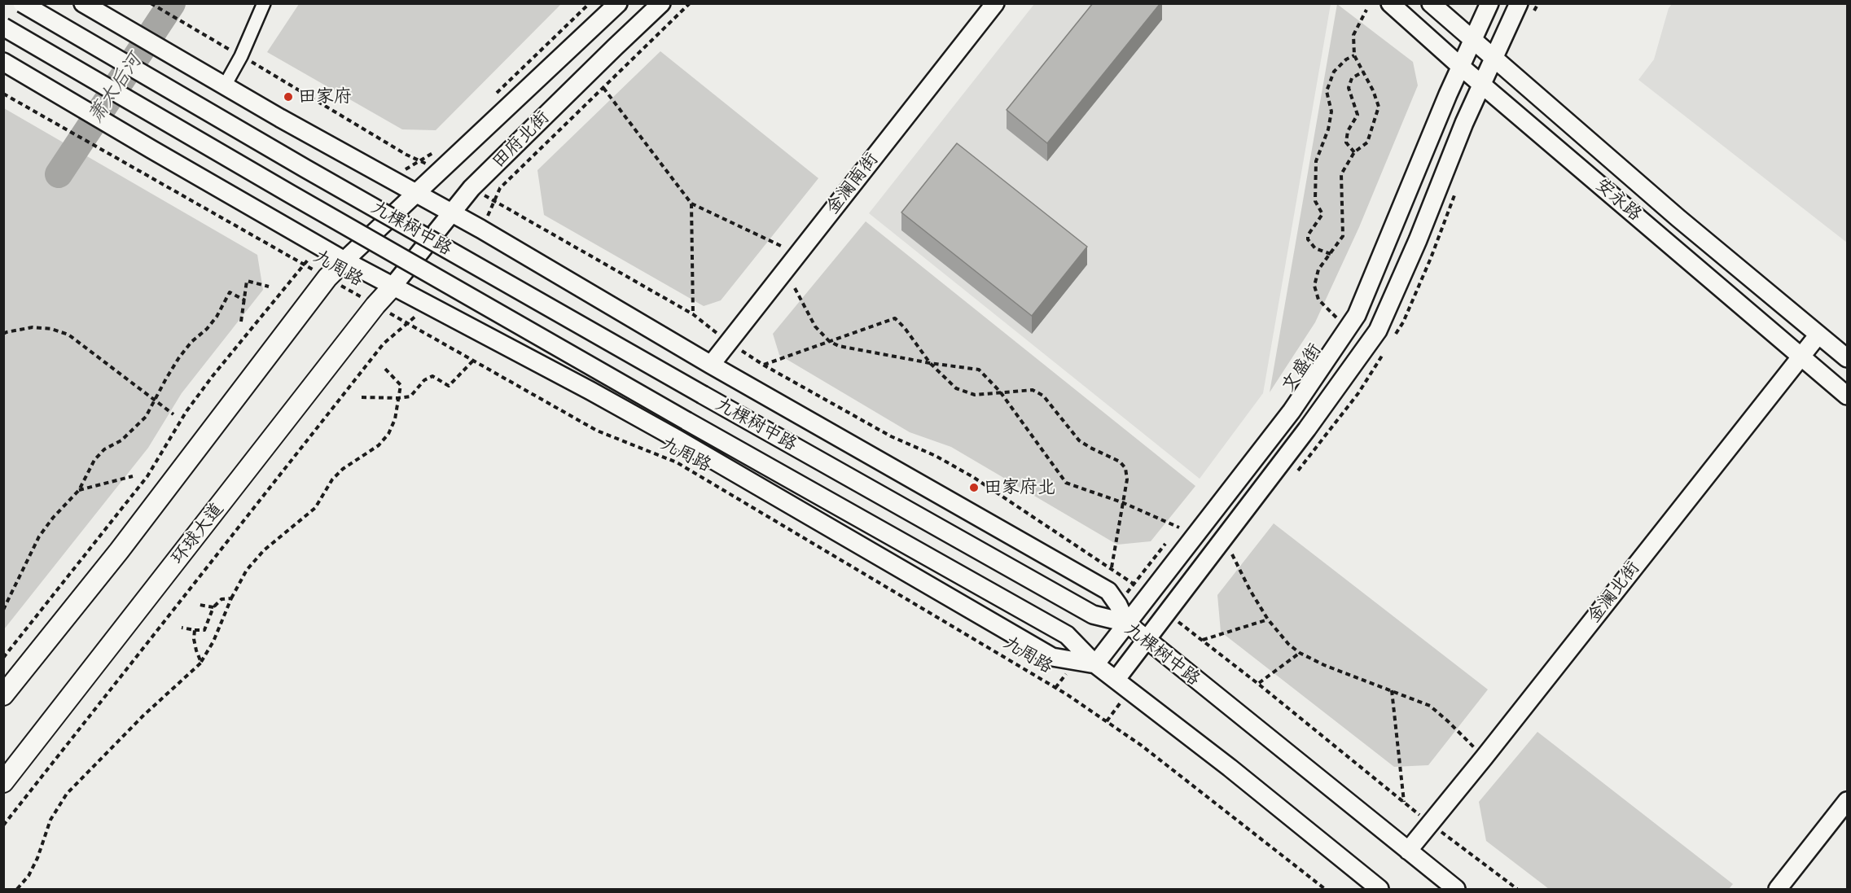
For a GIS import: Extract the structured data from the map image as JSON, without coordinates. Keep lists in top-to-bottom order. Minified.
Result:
{"streets":{"main road":["田府北街","金澜南街","安永路","九棵树中路","文盛街","环球大道","金澜北街"],"path":["九周路"]},"crossings":[["田府北街","环球大道"],["安永路","文盛街"],["安永路","金澜北街"],["九棵树中路","文盛街"],["九棵树中路","金澜北街"],["九周路","环球大道"]],"water":["萧太后河"],"places":["田家府","田家府北"]}
